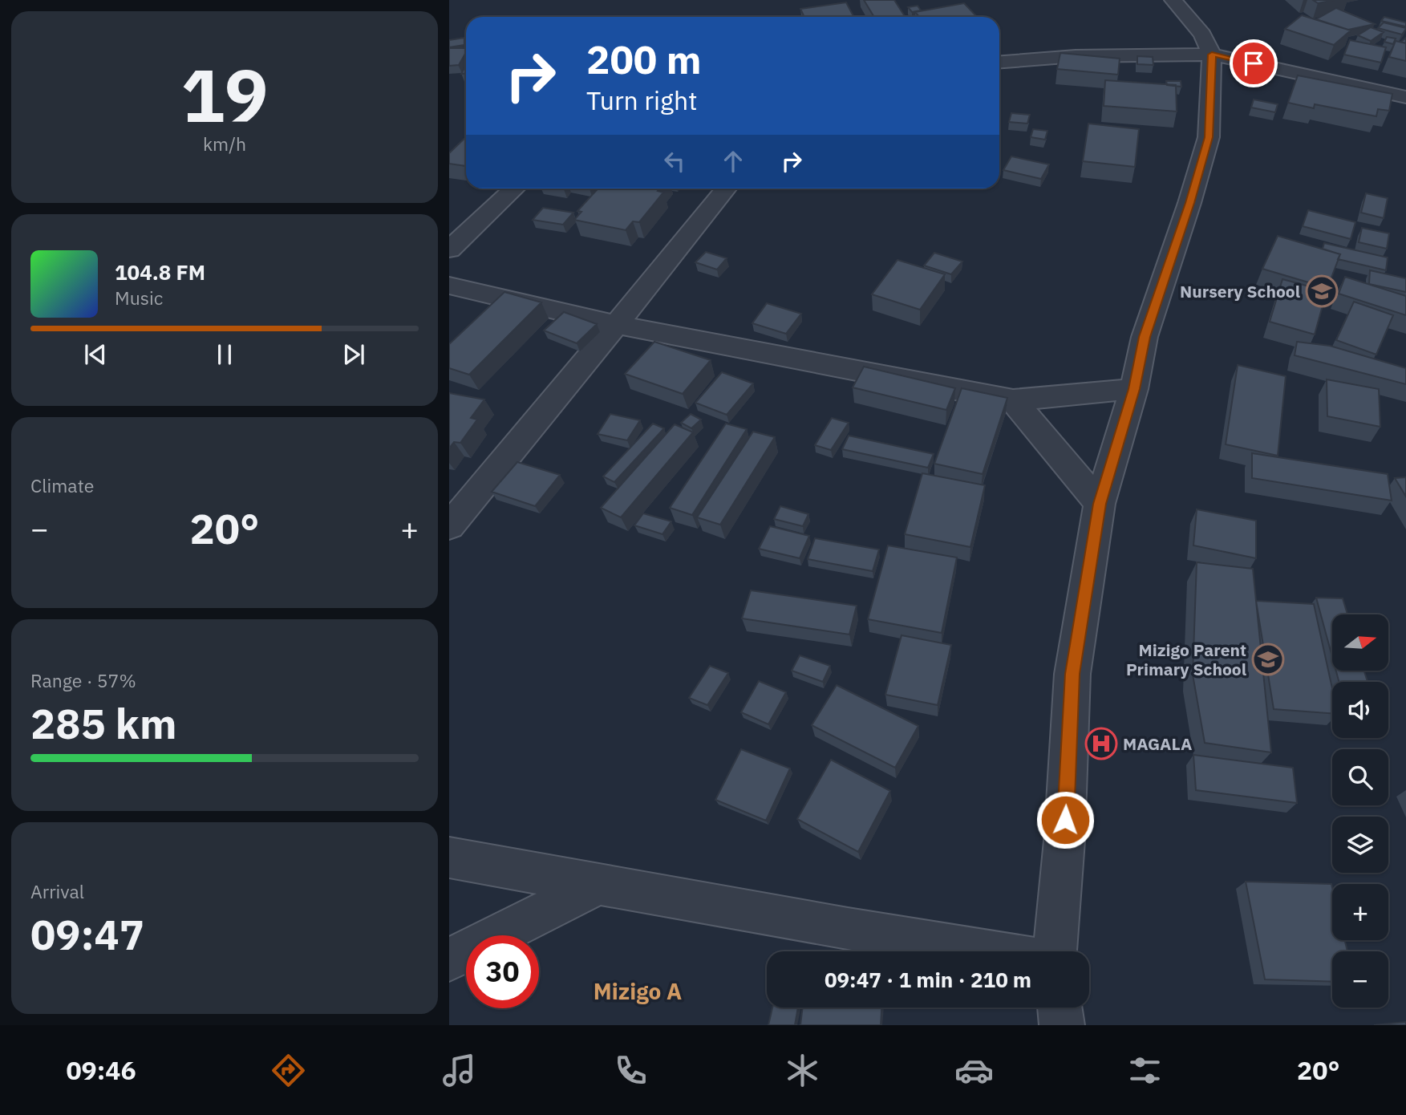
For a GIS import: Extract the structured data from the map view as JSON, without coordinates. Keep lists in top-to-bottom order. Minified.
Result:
{"districts":["Mizigo A"],"places":{"school or university":["Nursery School","Mizigo Parent Primary School"],"hospital":["MAGALA"]},"north":"right","page":{"tile":[["19","km/h"],"Climate",["Range · 57%","285 km"],["Arrival","09:47"]],"turn":["200 m","Turn right"],"song":["104.8 FM","Music"],"heat":["−","20°","+"],"map_buttons":["+","−"],"limit":"30","trip":"09:47 · 1 min · 210 m","tabs":["09:46","20°"]}}
